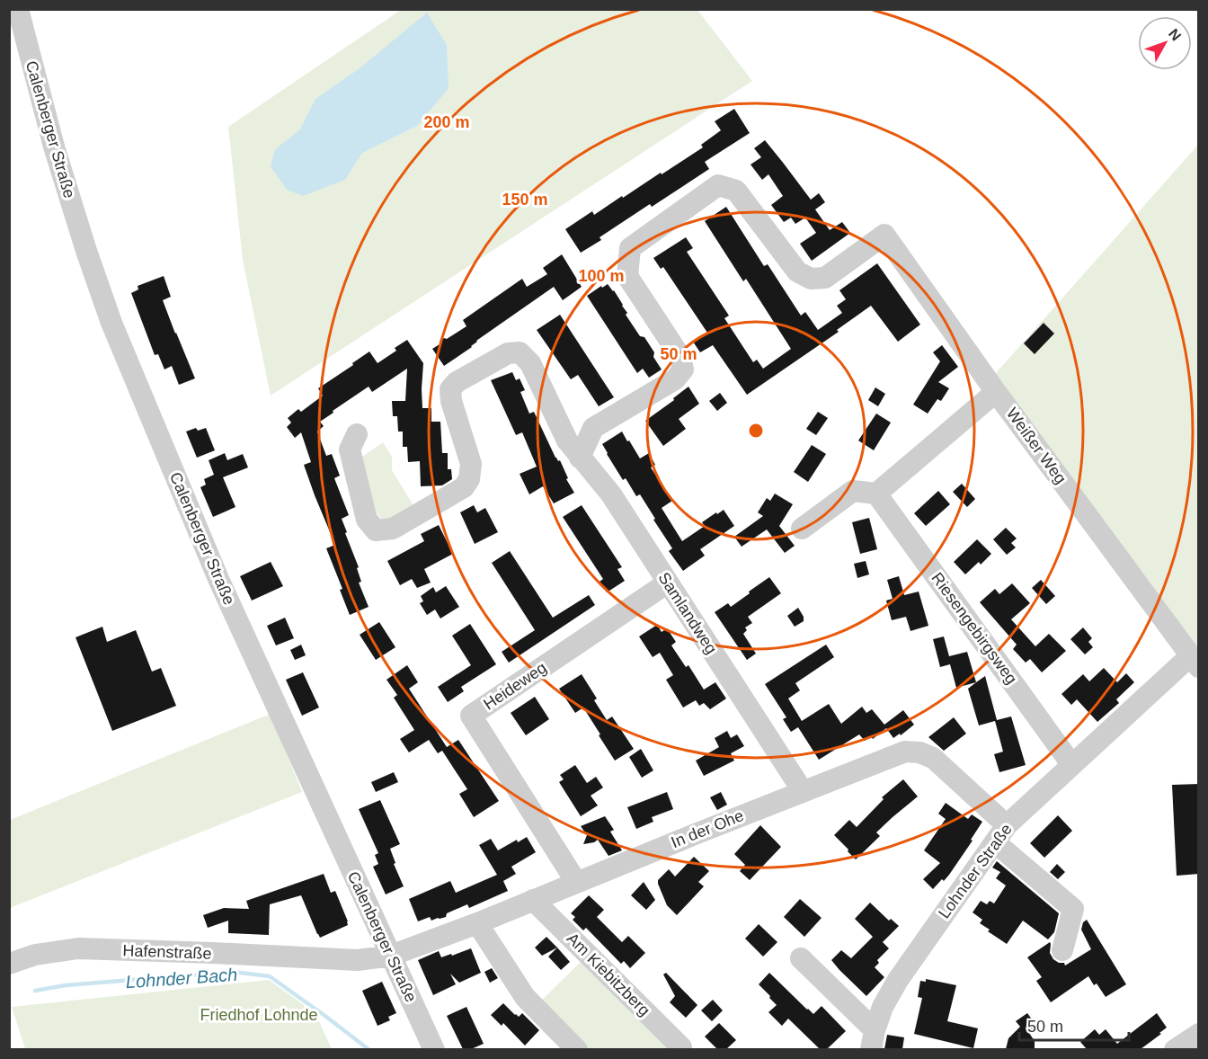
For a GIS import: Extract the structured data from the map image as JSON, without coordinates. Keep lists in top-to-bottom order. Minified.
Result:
{"streets":{"street":["Calenberger Straße","Weißer Weg","Samlandweg","Riesengebirgsweg","Heideweg","In der Ohe","Lohnder Straße","Hafenstraße","Am Kiebitzberg"]},"crossings":[["Calenberger Straße","In der Ohe"],["Calenberger Straße","Hafenstraße"],["Weißer Weg","Lohnder Straße"],["Samlandweg","Heideweg"],["Samlandweg","In der Ohe"],["Riesengebirgsweg","Lohnder Straße"],["Heideweg","In der Ohe"],["In der Ohe","Lohnder Straße"],["In der Ohe","Hafenstraße"],["In der Ohe","Am Kiebitzberg"]],"water":["Lohnder Bach"],"parks":["Friedhof Lohnde"],"scale_bar":"50 m","north":"top right","rings":["200 m","150 m","100 m","50 m"]}
